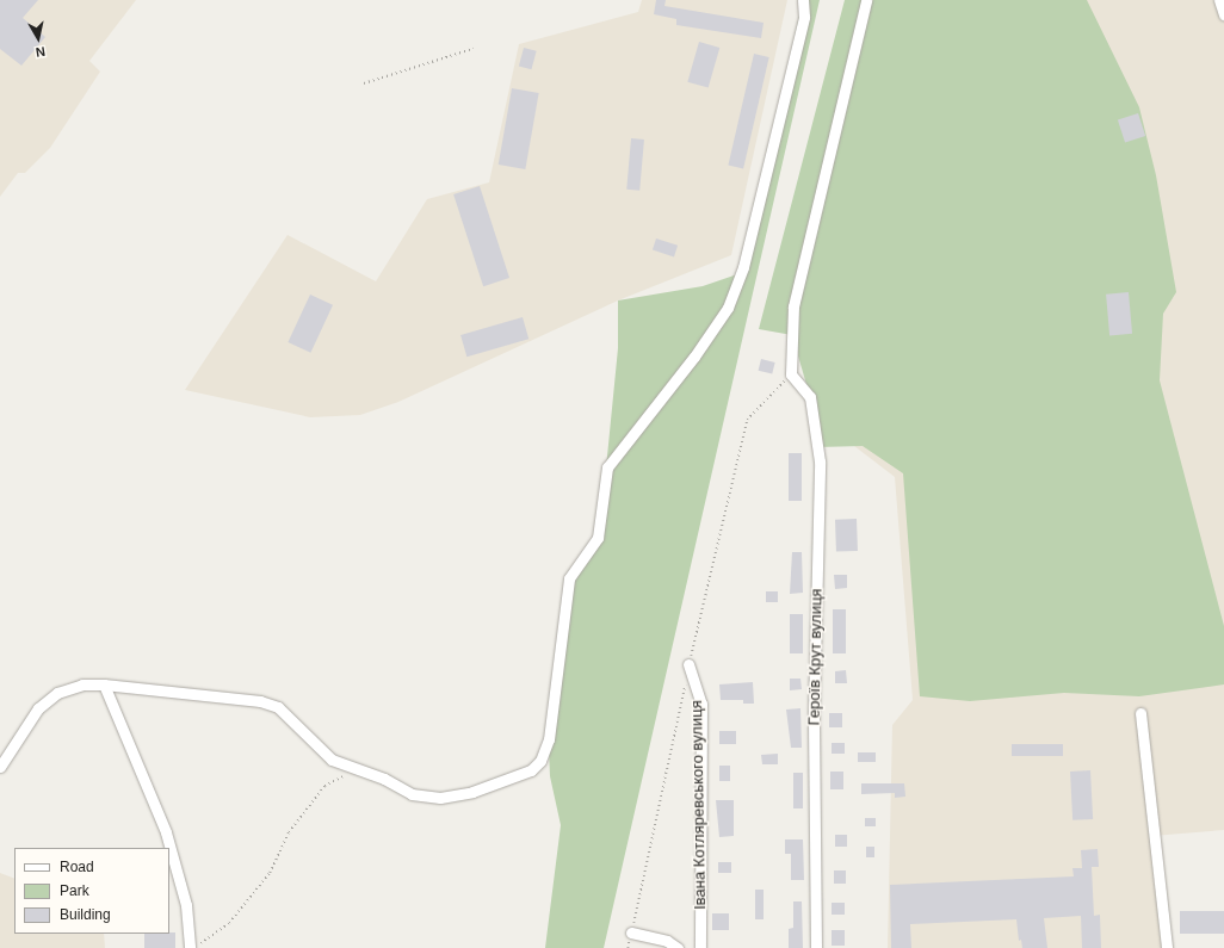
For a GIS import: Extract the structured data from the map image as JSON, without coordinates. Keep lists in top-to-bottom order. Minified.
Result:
{"streets":{"street":["Героїв Крут вулиця","Івана Котляревського вулиця"]},"legend":["Road","Park","Building"],"north":"bottom"}
